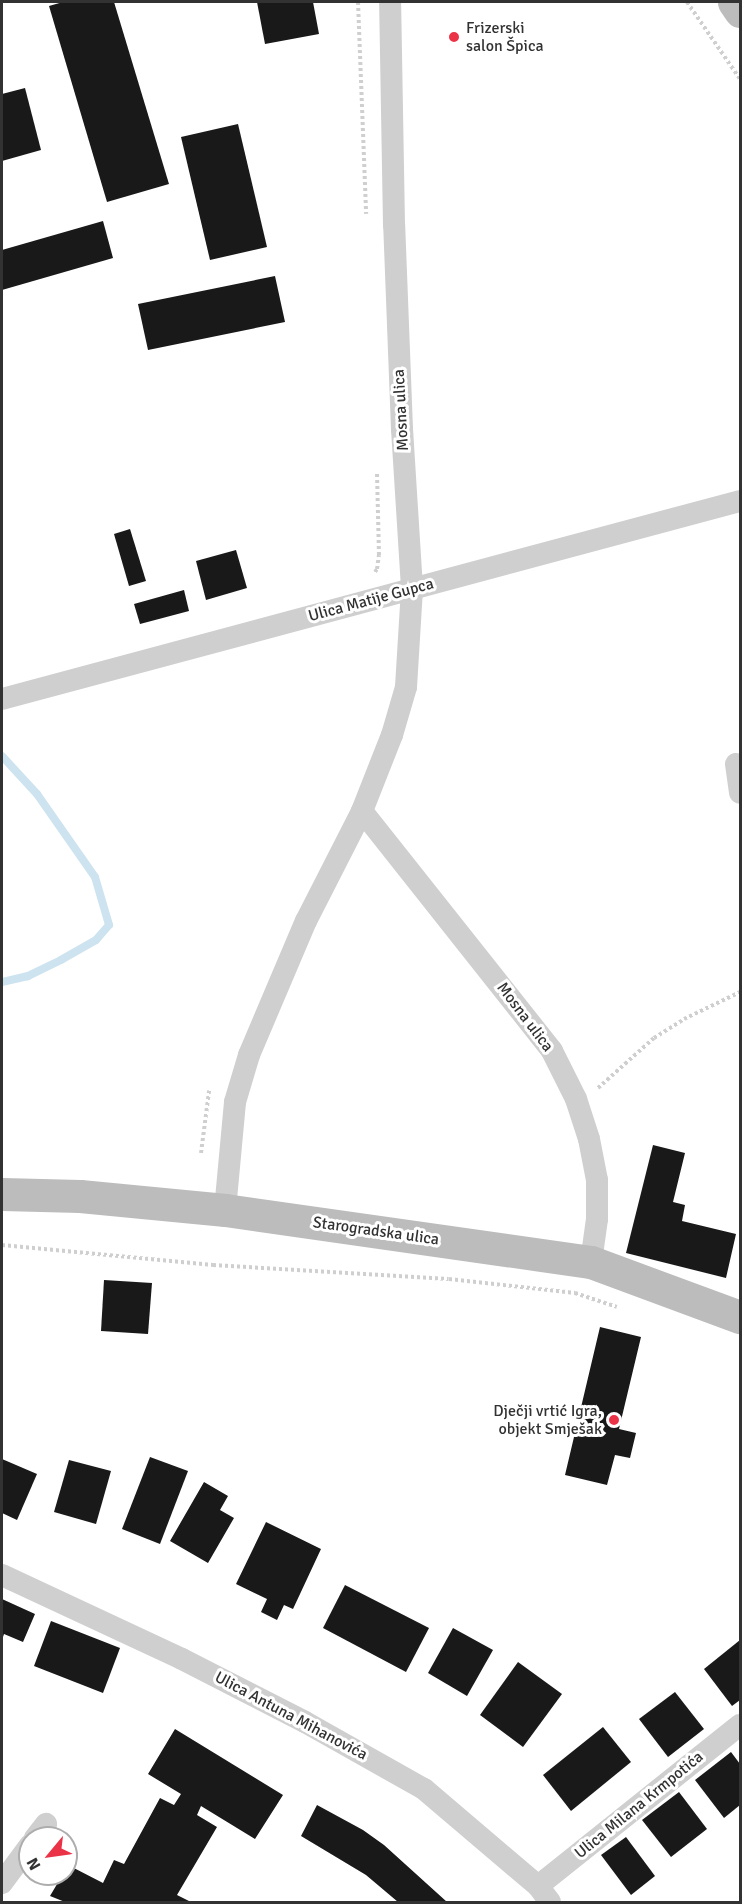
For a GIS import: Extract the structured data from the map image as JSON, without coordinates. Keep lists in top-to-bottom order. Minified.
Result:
{"streets":{"main road":["Starogradska ulica"],"street":["Mosna ulica","Ulica Matije Gupca","Ulica Antuna Mihanovića","Ulica Milana Krmpotića"]},"crossings":[["Mosna ulica","Ulica Matije Gupca"],["Mosna ulica","Starogradska ulica"],["Ulica Antuna Mihanovića","Ulica Milana Krmpotića"]],"places":["Frizerski salon Špica","Dječji vrtić Igra, objekt Smješak"],"north":"bottom left"}
